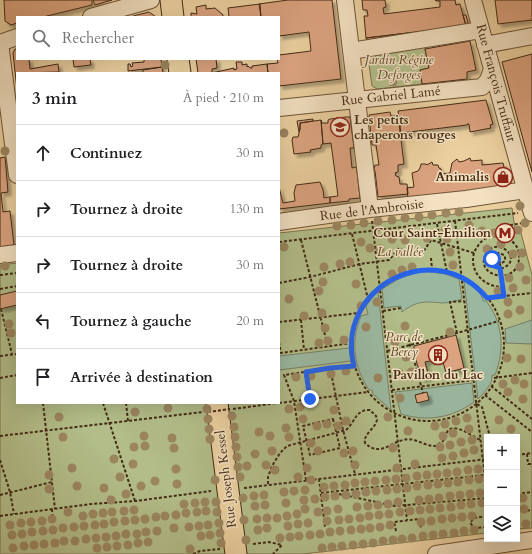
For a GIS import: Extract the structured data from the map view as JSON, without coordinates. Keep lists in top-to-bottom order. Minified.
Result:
{"streets":{"main road":["Rue Joseph Kessel"],"street":["Rue François Truffaut","Rue Gabriel Lamé","Rue de l'Ambroisie"]},"crossings":[["Rue François Truffaut","Rue Gabriel Lamé"],["Rue François Truffaut","Rue de l'Ambroisie"]],"parks":["Jardin Régine Deforges","La vallée","Parc de Bercy"],"places":{"school or university":["Les petits chaperons rouges"],"shop":["Animalis"],"metro station":["Cour Saint-Émilion"],"building":["Pavillon du Lac"]},"page":{"search":"Rechercher","heading":["3 min","À pied · 210 m"],"list":[["Continuez","30 m"],["Tournez à droite","130 m"],["Tournez à droite","30 m"],["Tournez à gauche","20 m"],"Arrivée à destination"],"map_buttons":["+","−"]}}
